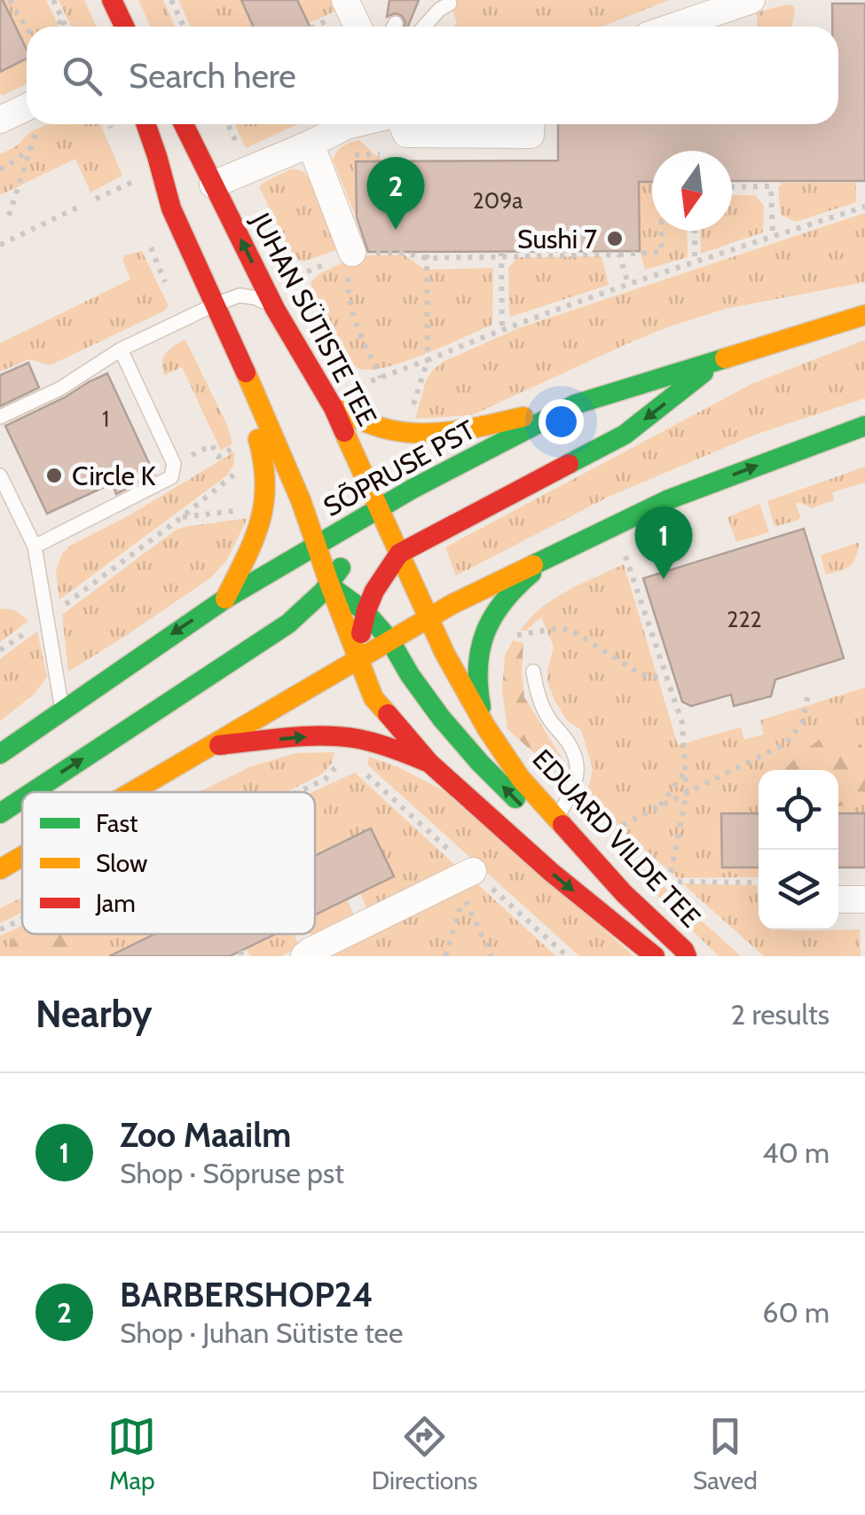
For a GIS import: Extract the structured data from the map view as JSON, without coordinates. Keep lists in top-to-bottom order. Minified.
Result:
{"streets":{"main road":["JUHAN SÜTISTE TEE","SÕPRUSE PST","EDUARD VILDE TEE"]},"crossings":[["JUHAN SÜTISTE TEE","SÕPRUSE PST"],["JUHAN SÜTISTE TEE","EDUARD VILDE TEE"],["SÕPRUSE PST","EDUARD VILDE TEE"]],"places":["Sushi 7","Circle K"],"house_numbers":["209a","1","222"],"legend":["Fast","Slow","Jam"],"north":"bottom","page":{"search":"Search here","pins":["2","1"],"heading":["Nearby","2 results"],"list":[{"mark":"1","name":"Zoo Maailm","note":"Shop · Sõpruse pst","value":"40 m"},{"mark":"2","name":"BARBERSHOP24","note":"Shop · Juhan Sütiste tee","value":"60 m"}],"nav":["Map","Directions","Saved"]}}
